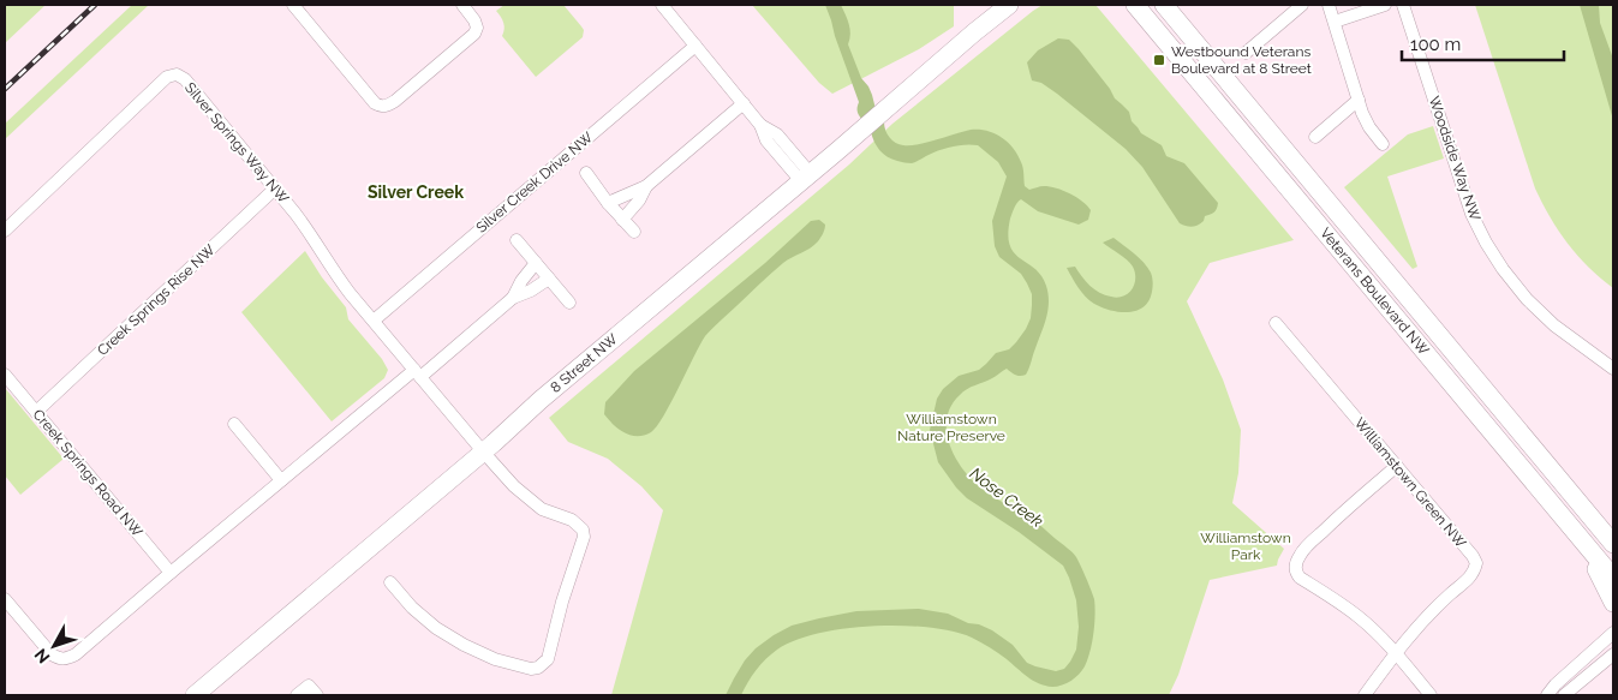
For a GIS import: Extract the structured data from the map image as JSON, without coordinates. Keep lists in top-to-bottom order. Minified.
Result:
{"streets":{"main road":["Veterans Boulevard NW","8 Street NW"],"street":["Silver Springs Way NW","Woodside Way NW","Silver Creek Drive NW","Creek Springs Rise NW","Creek Springs Road NW","Williamstown Green NW"]},"crossings":[["Silver Springs Way NW","Silver Creek Drive NW"],["Silver Springs Way NW","Creek Springs Rise NW"],["Silver Springs Way NW","8 Street NW"],["Creek Springs Rise NW","Creek Springs Road NW"]],"districts":["Silver Creek"],"water":["Nose Creek"],"parks":["Williamstown Nature Preserve","Williamstown Park"],"places":{"transit":["Westbound Veterans Boulevard at 8 Street"]},"scale_bar":"100 m","north":"bottom left"}
